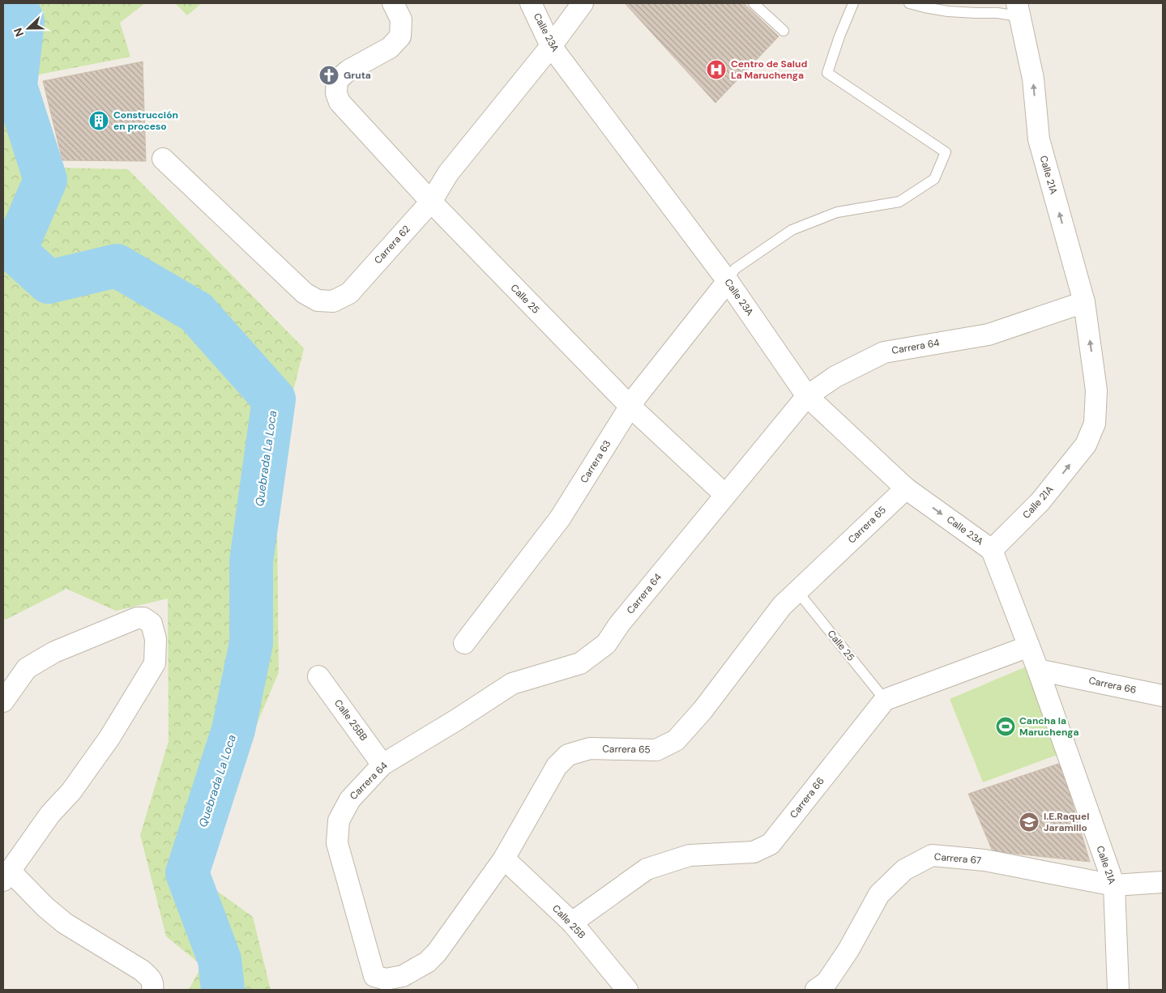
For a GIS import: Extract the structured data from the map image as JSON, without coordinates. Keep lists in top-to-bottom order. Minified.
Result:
{"streets":{"street":["Calle 23A","Calle 21A","Carrera 62","Calle 25","Carrera 64","Carrera 63","Carrera 65","Carrera 66","Calle 25BB","Carrera 67","Calle 25B"]},"crossings":[["Calle 23A","Calle 21A"],["Calle 23A","Carrera 62"],["Calle 23A","Carrera 64"],["Calle 23A","Carrera 63"],["Calle 23A","Carrera 65"],["Calle 21A","Carrera 64"],["Calle 21A","Carrera 66"],["Calle 21A","Carrera 67"],["Carrera 62","Calle 25"],["Calle 25","Carrera 64"],["Calle 25","Carrera 63"],["Calle 25","Carrera 65"],["Calle 25","Carrera 66"],["Carrera 64","Carrera 65"],["Carrera 64","Calle 25BB"],["Carrera 65","Calle 25B"],["Carrera 66","Calle 25B"]],"one_way":["Calle 21A"],"water":["Quebrada La Loca"],"places":{"hospital":["Centro de Salud La Maruchenga"],"church":["Gruta"],"building":["Construcción en proceso"],"sports":["Cancha la Maruchenga"],"school or university":["I.E.Raquel Jaramillo"]},"north":"left"}
